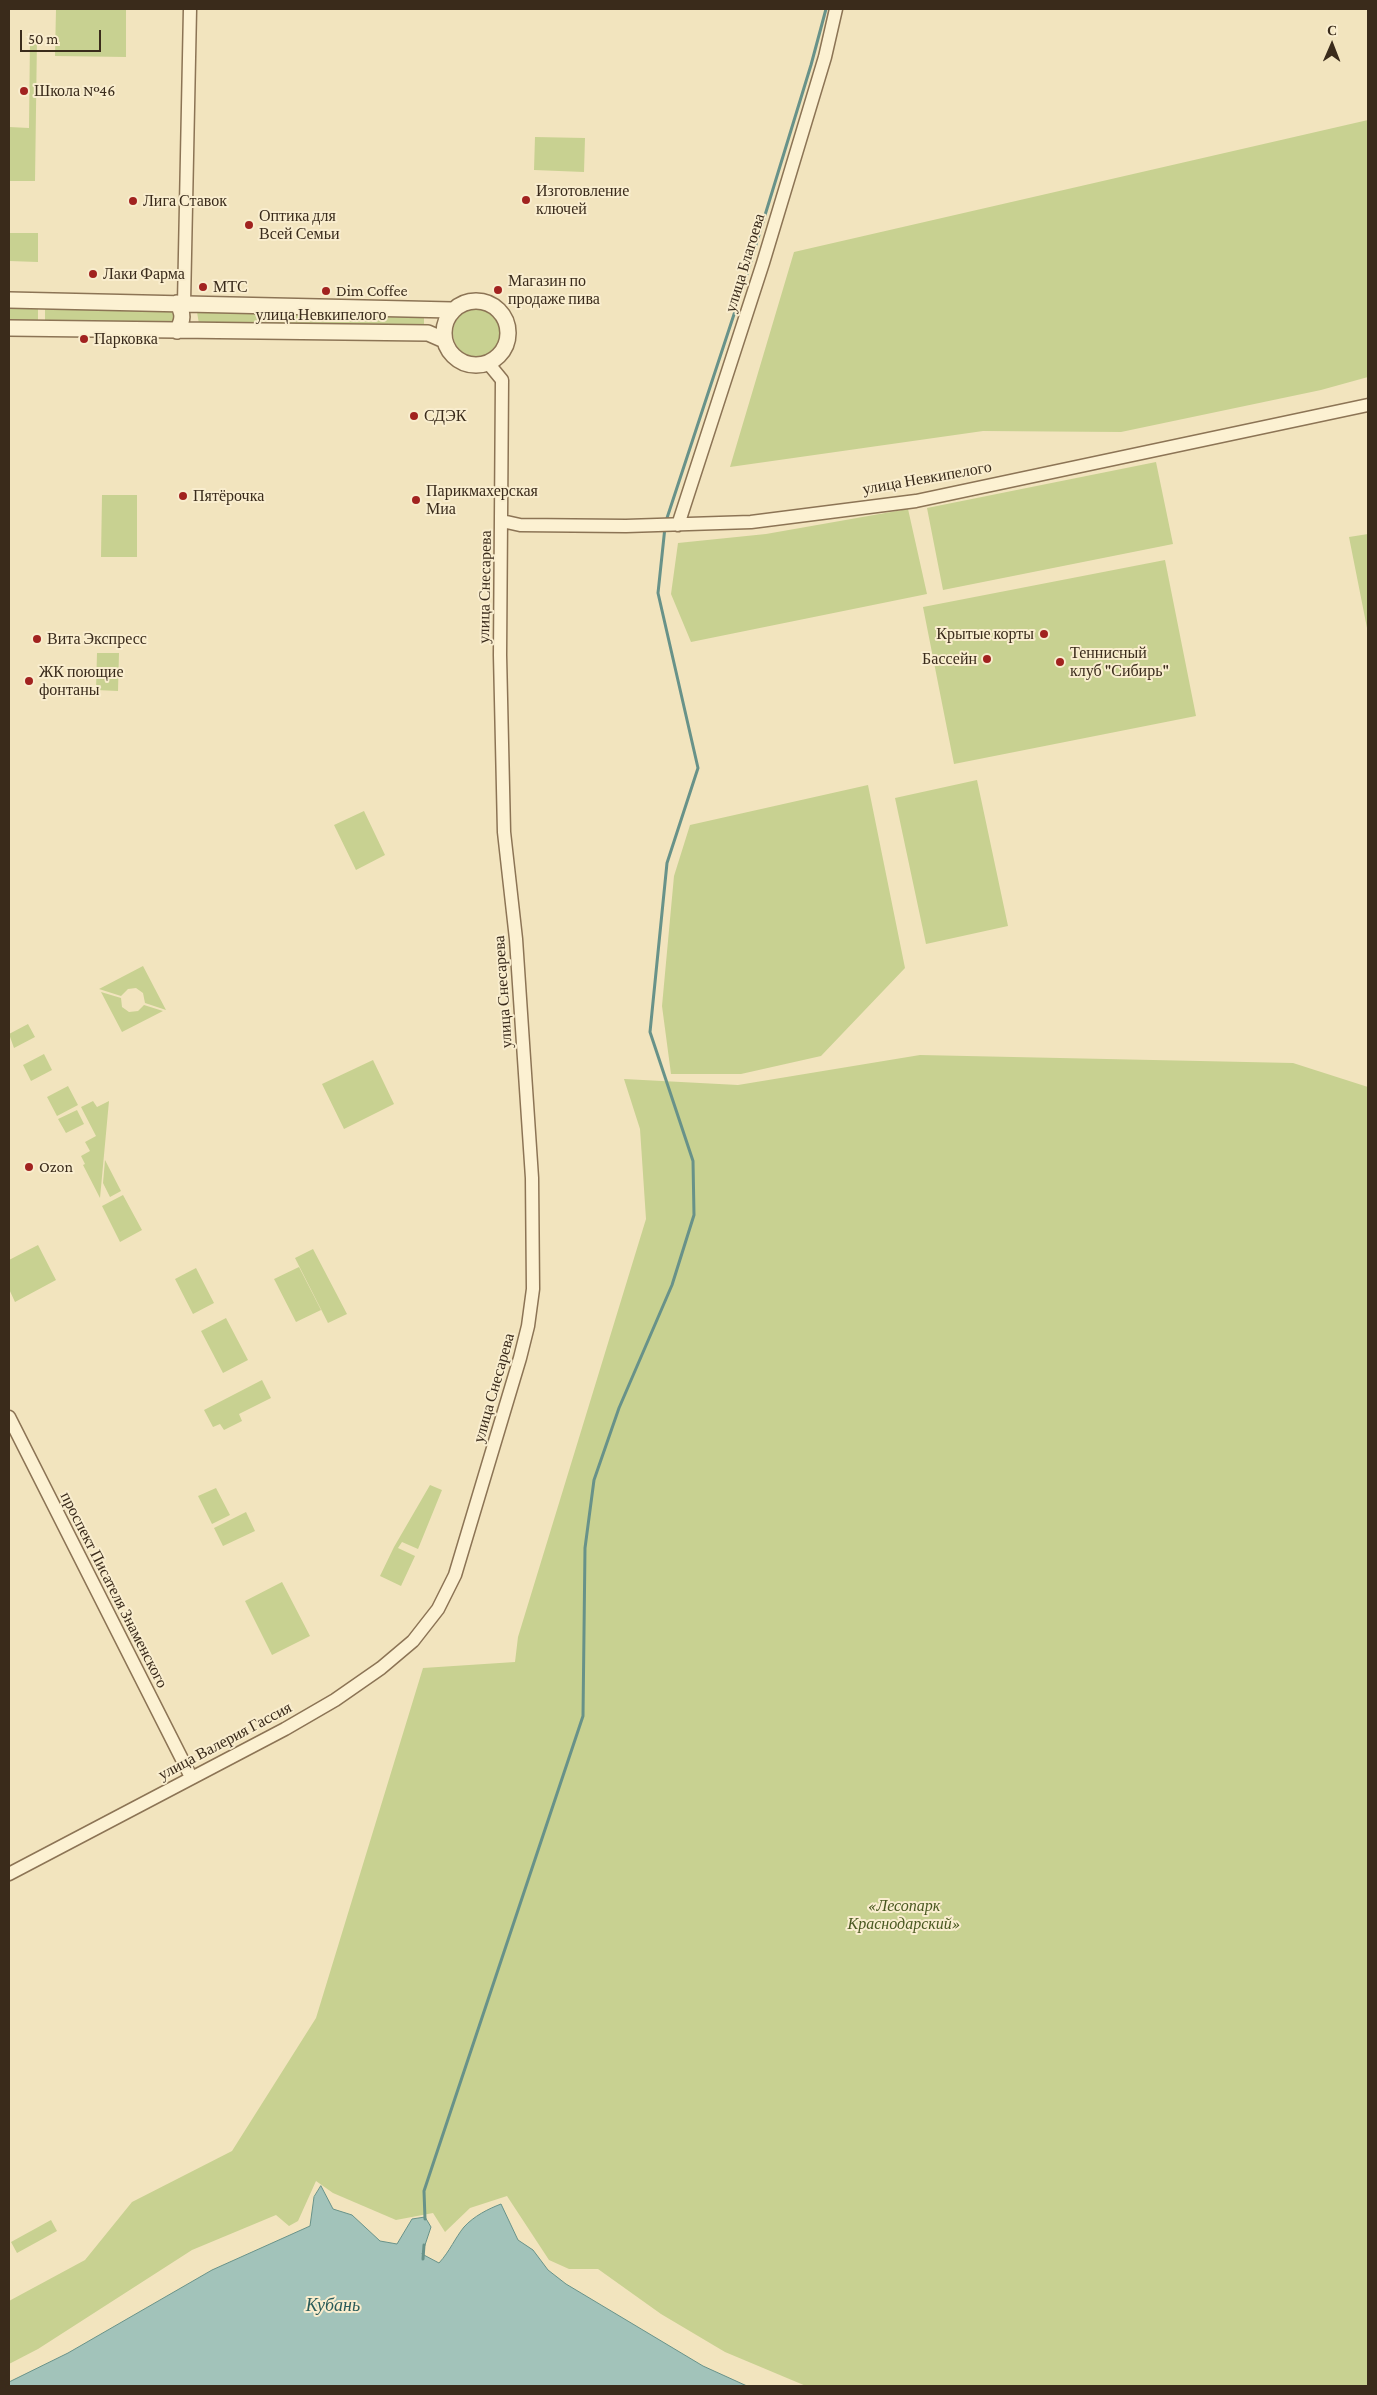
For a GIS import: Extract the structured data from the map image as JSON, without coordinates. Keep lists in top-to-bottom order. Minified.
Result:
{"streets":{"street":["улица Благоева","улица Невкипелого","улица Снесарева","проспект Писателя Знаменского","улица Валерия Гассия"]},"crossings":[["улица Благоева","улица Невкипелого"],["улица Невкипелого","улица Снесарева"],["улица Снесарева","улица Валерия Гассия"],["проспект Писателя Знаменского","улица Валерия Гассия"]],"water":["Кубань"],"parks":["«Лесопарк Краснодарский»"],"places":["Школа №46","Изготовление ключей","Лига Ставок","Оптика для Всей Семьи","Лаки Фарма","МТС","Магазин по продаже пива","Dim Coffee","Парковка","СДЭК","Пятёрочка","Парикмахерская Миа","Крытые корты","Вита Экспресс","Бассейн","Теннисный клуб \"Сибирь\"","ЖК поющие фонтаны","Ozon"],"scale_bar":"50 m","north":"top"}
